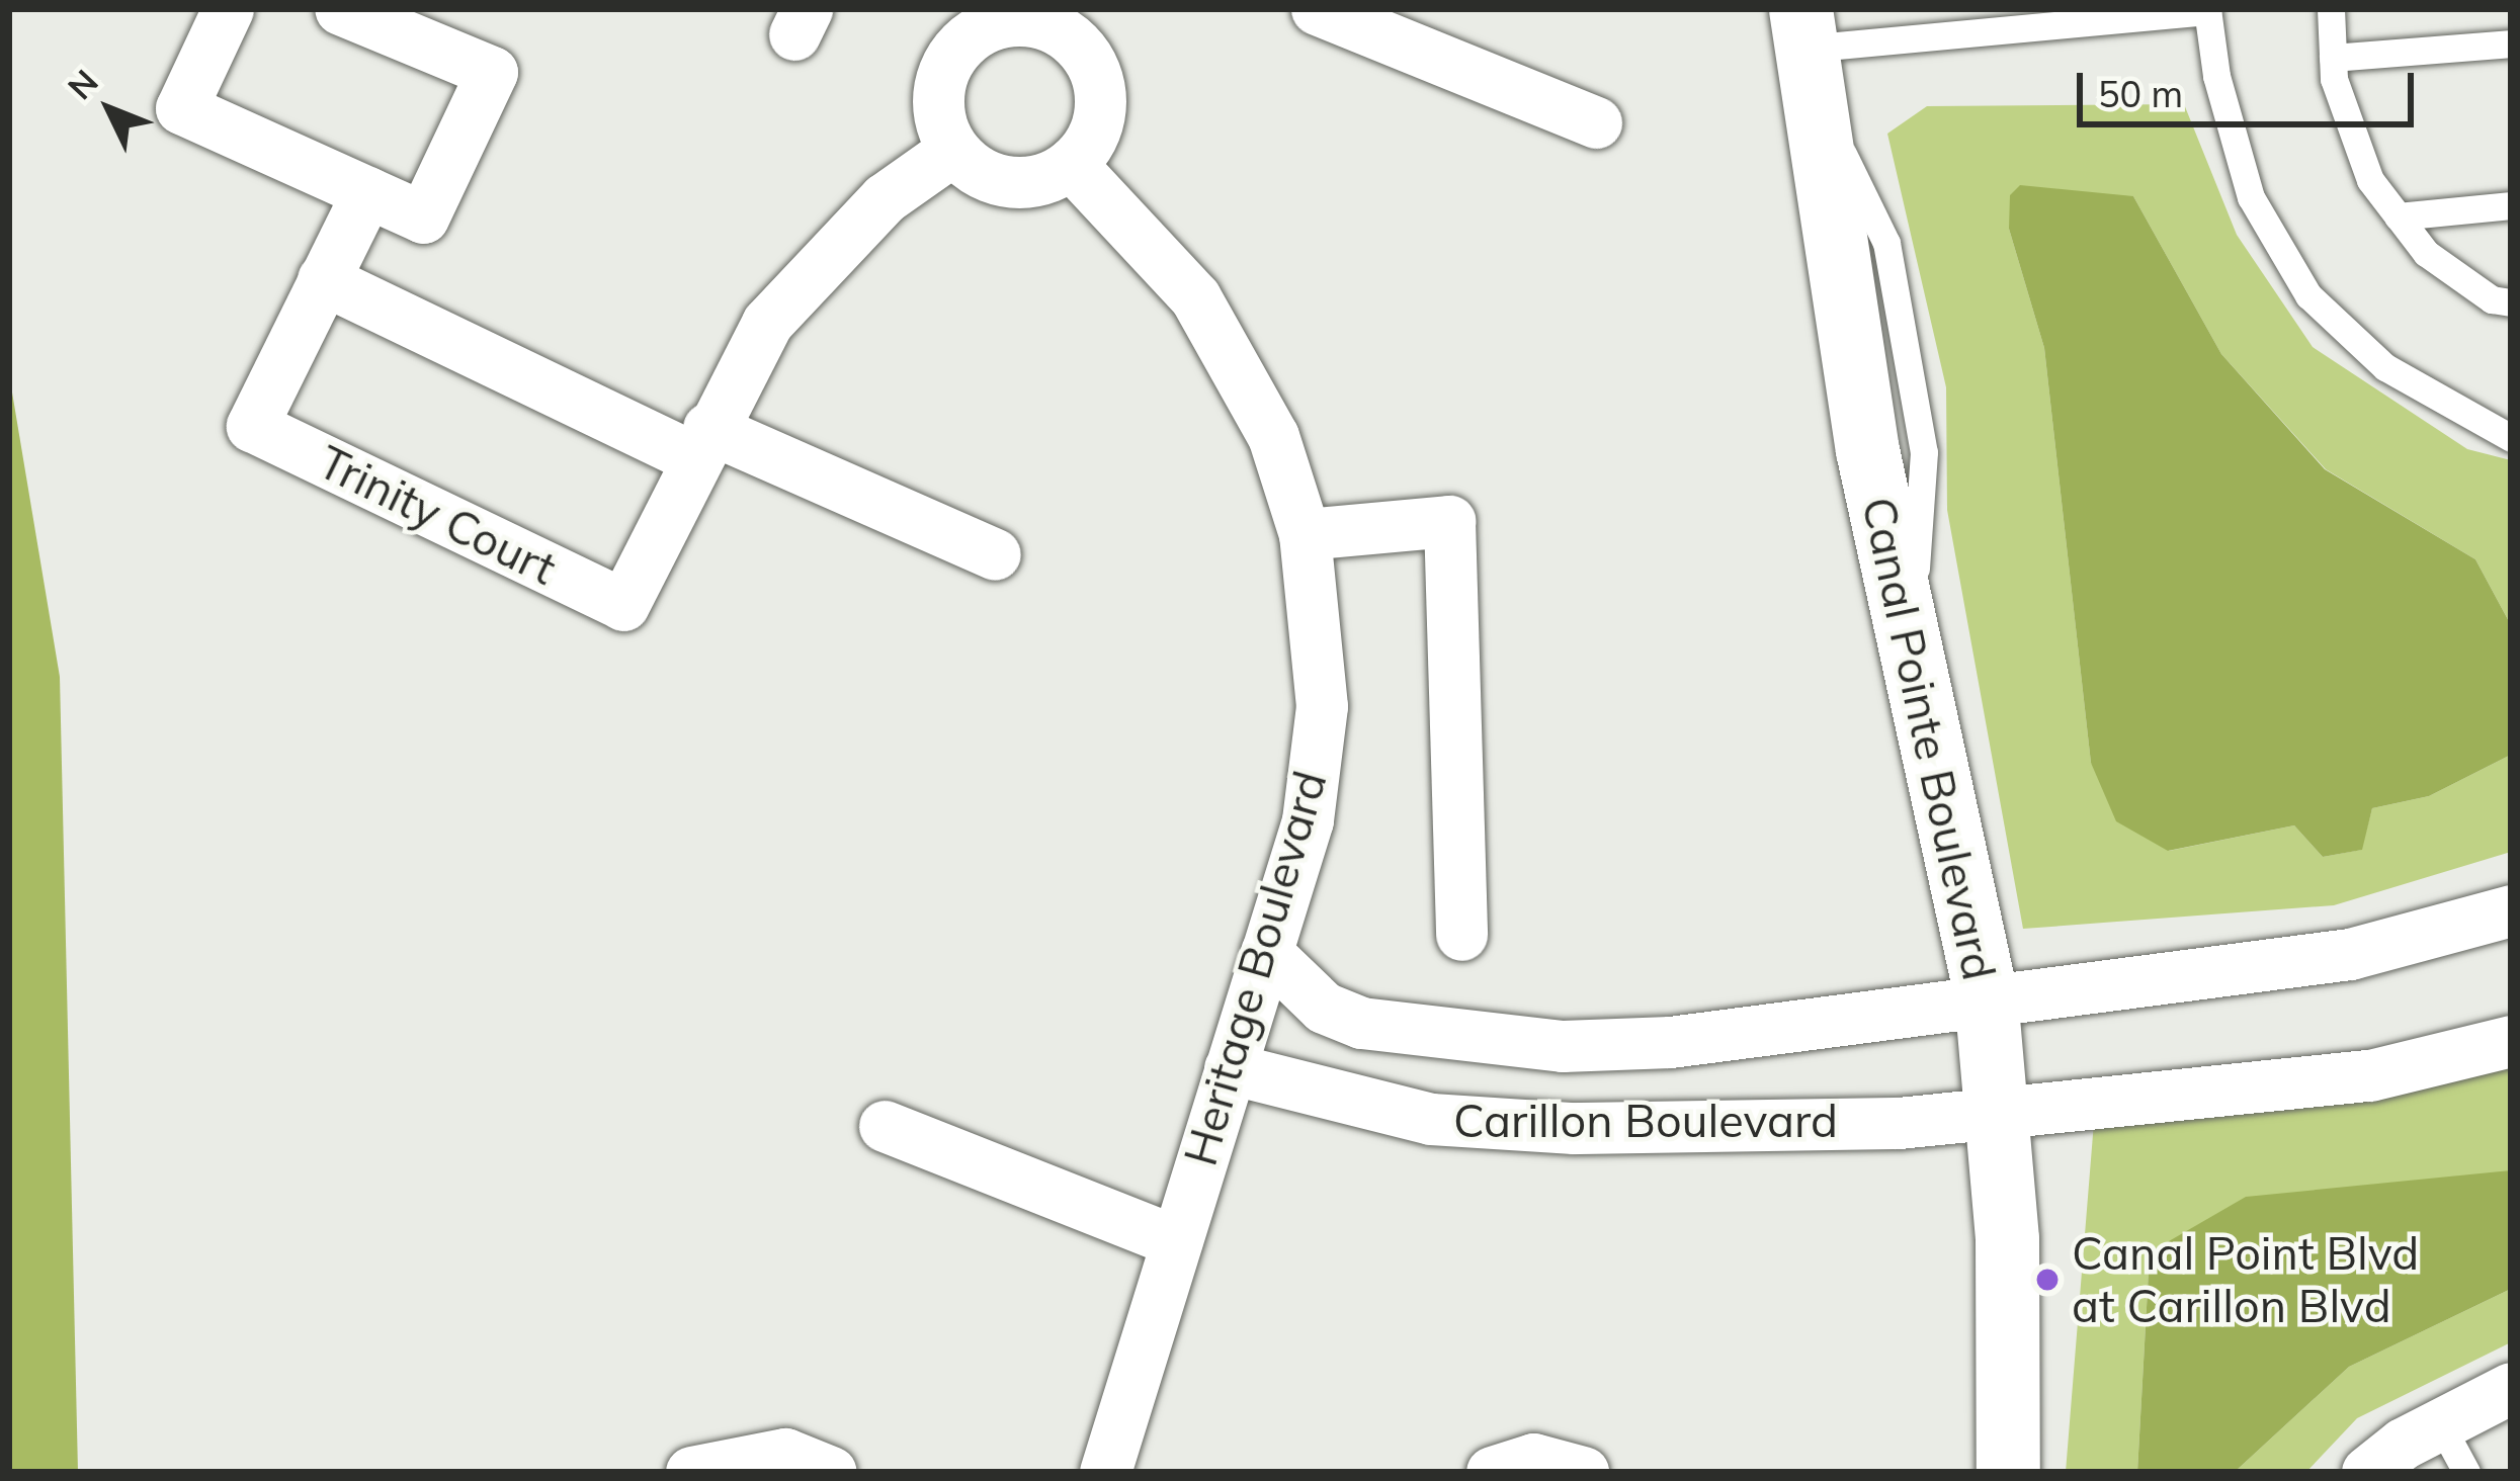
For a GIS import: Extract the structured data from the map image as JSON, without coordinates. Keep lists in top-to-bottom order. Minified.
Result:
{"streets":{"street":["Trinity Court","Canal Pointe Boulevard","Heritage Boulevard","Carillon Boulevard"]},"crossings":[["Trinity Court","Heritage Boulevard"],["Canal Pointe Boulevard","Carillon Boulevard"],["Heritage Boulevard","Carillon Boulevard"]],"places":["Canal Point Blvd at Carillon Blvd"],"scale_bar":"50 m","north":"top left"}
